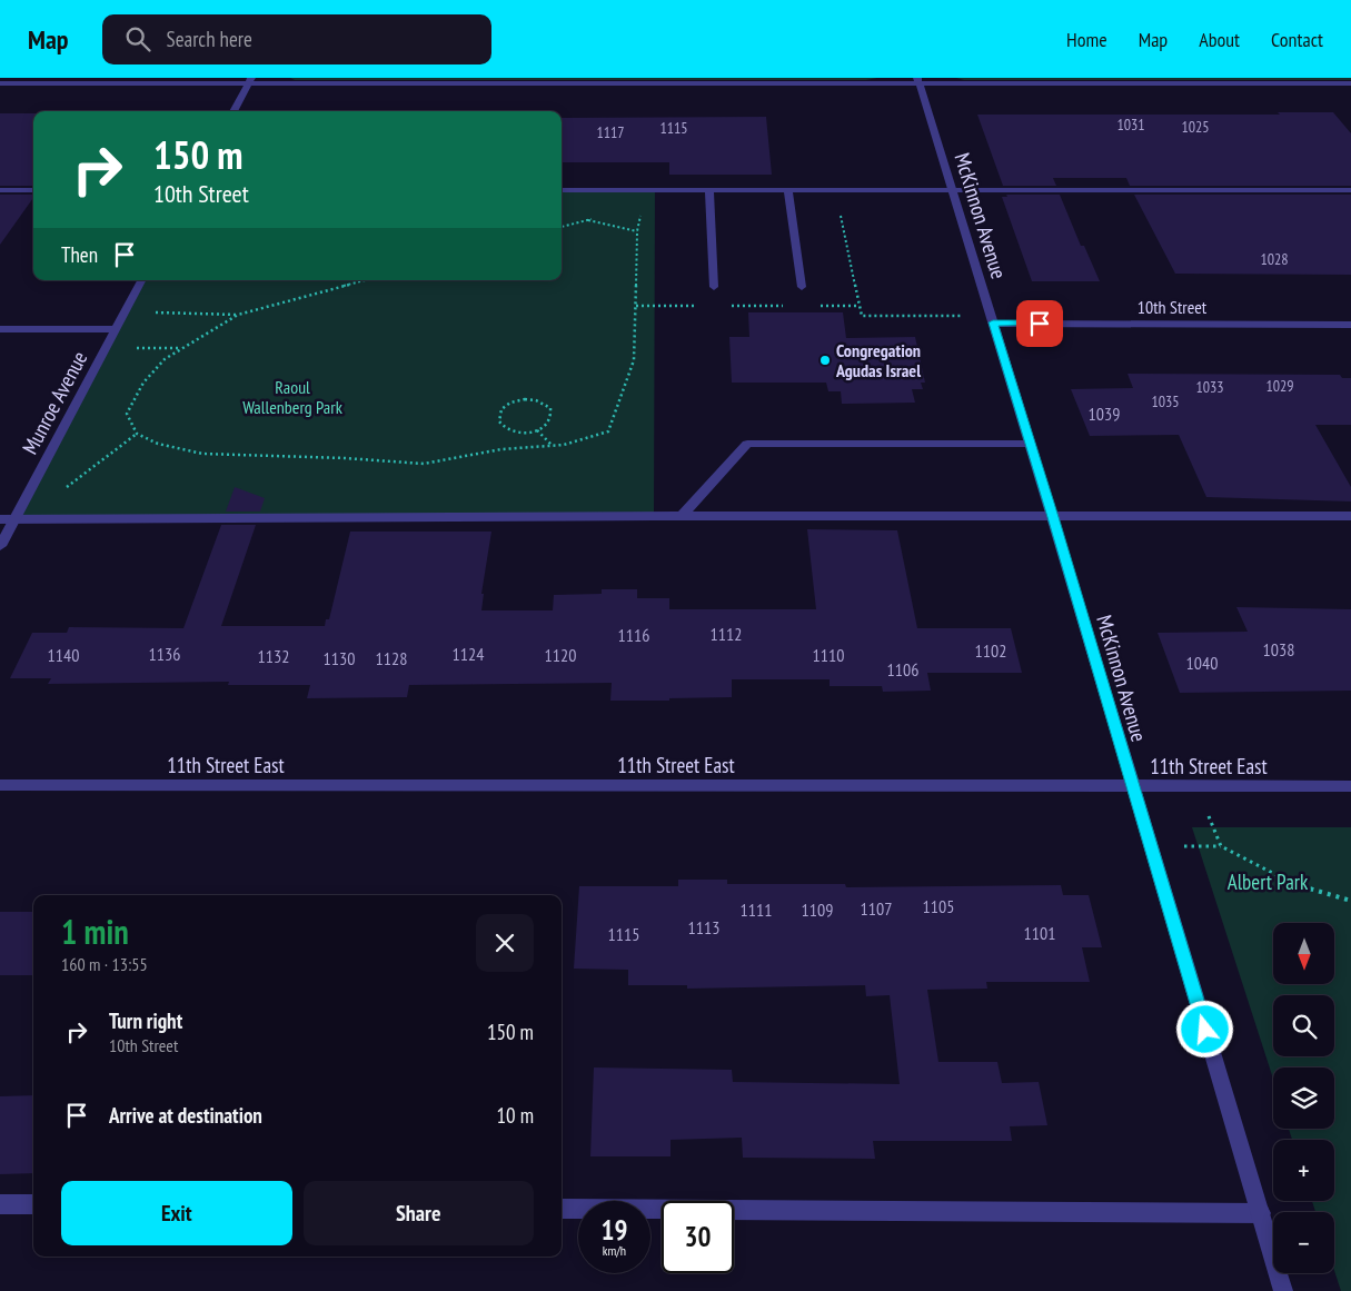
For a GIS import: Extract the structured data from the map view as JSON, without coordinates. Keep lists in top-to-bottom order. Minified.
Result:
{"streets":{"street":["McKinnon Avenue","10th Street","Munroe Avenue","11th Street East"]},"crossings":[["McKinnon Avenue","10th Street"],["McKinnon Avenue","11th Street East"]],"parks":["Raoul Wallenberg Park","Albert Park"],"places":["Congregation Agudas Israel"],"house_numbers":["1031","1025","1115","1117","1028","1029","1033","1035","1039","1112","1116","1038","1102","1136","1124","1140","1120","1110","1132","1130","1128","1040","1106","1105","1107","1111","1109","1113","1101","1115"],"north":"bottom","page":{"header":"Map","search":"Search here","nav":["Home","Map","About","Contact"],"turn":["150 m","10th Street"],"then":"Then","heading":["1 min","160 m · 13:55"],"map_buttons":["+","−"],"list":[{"name":"Turn right","note":"10th Street","value":"150 m"},{"name":"Arrive at destination","value":"10 m"}],"buttons":["Exit","Share"],"speed":"19 km/h","limit":"30"}}
